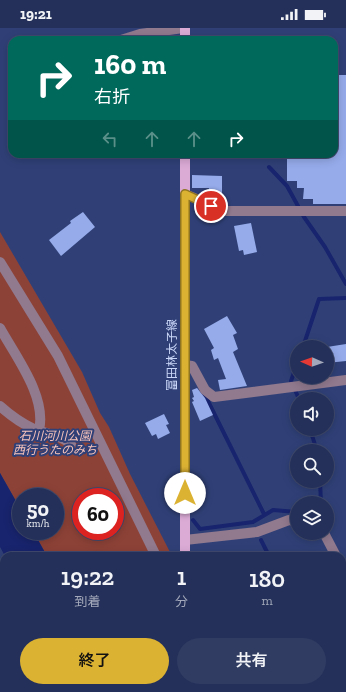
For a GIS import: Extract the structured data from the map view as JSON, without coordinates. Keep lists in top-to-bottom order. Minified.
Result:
{"streets":{"main road":["富田林太子線"]},"parks":["石川河川公園 西行うたのみち"],"north":"left","page":{"status":"19:21","turn":["160 m","右折"],"speed":"50 km/h","limit":"60","eta":["19:22","到着","1","分","180","m"],"buttons":["終了","共有"]}}
